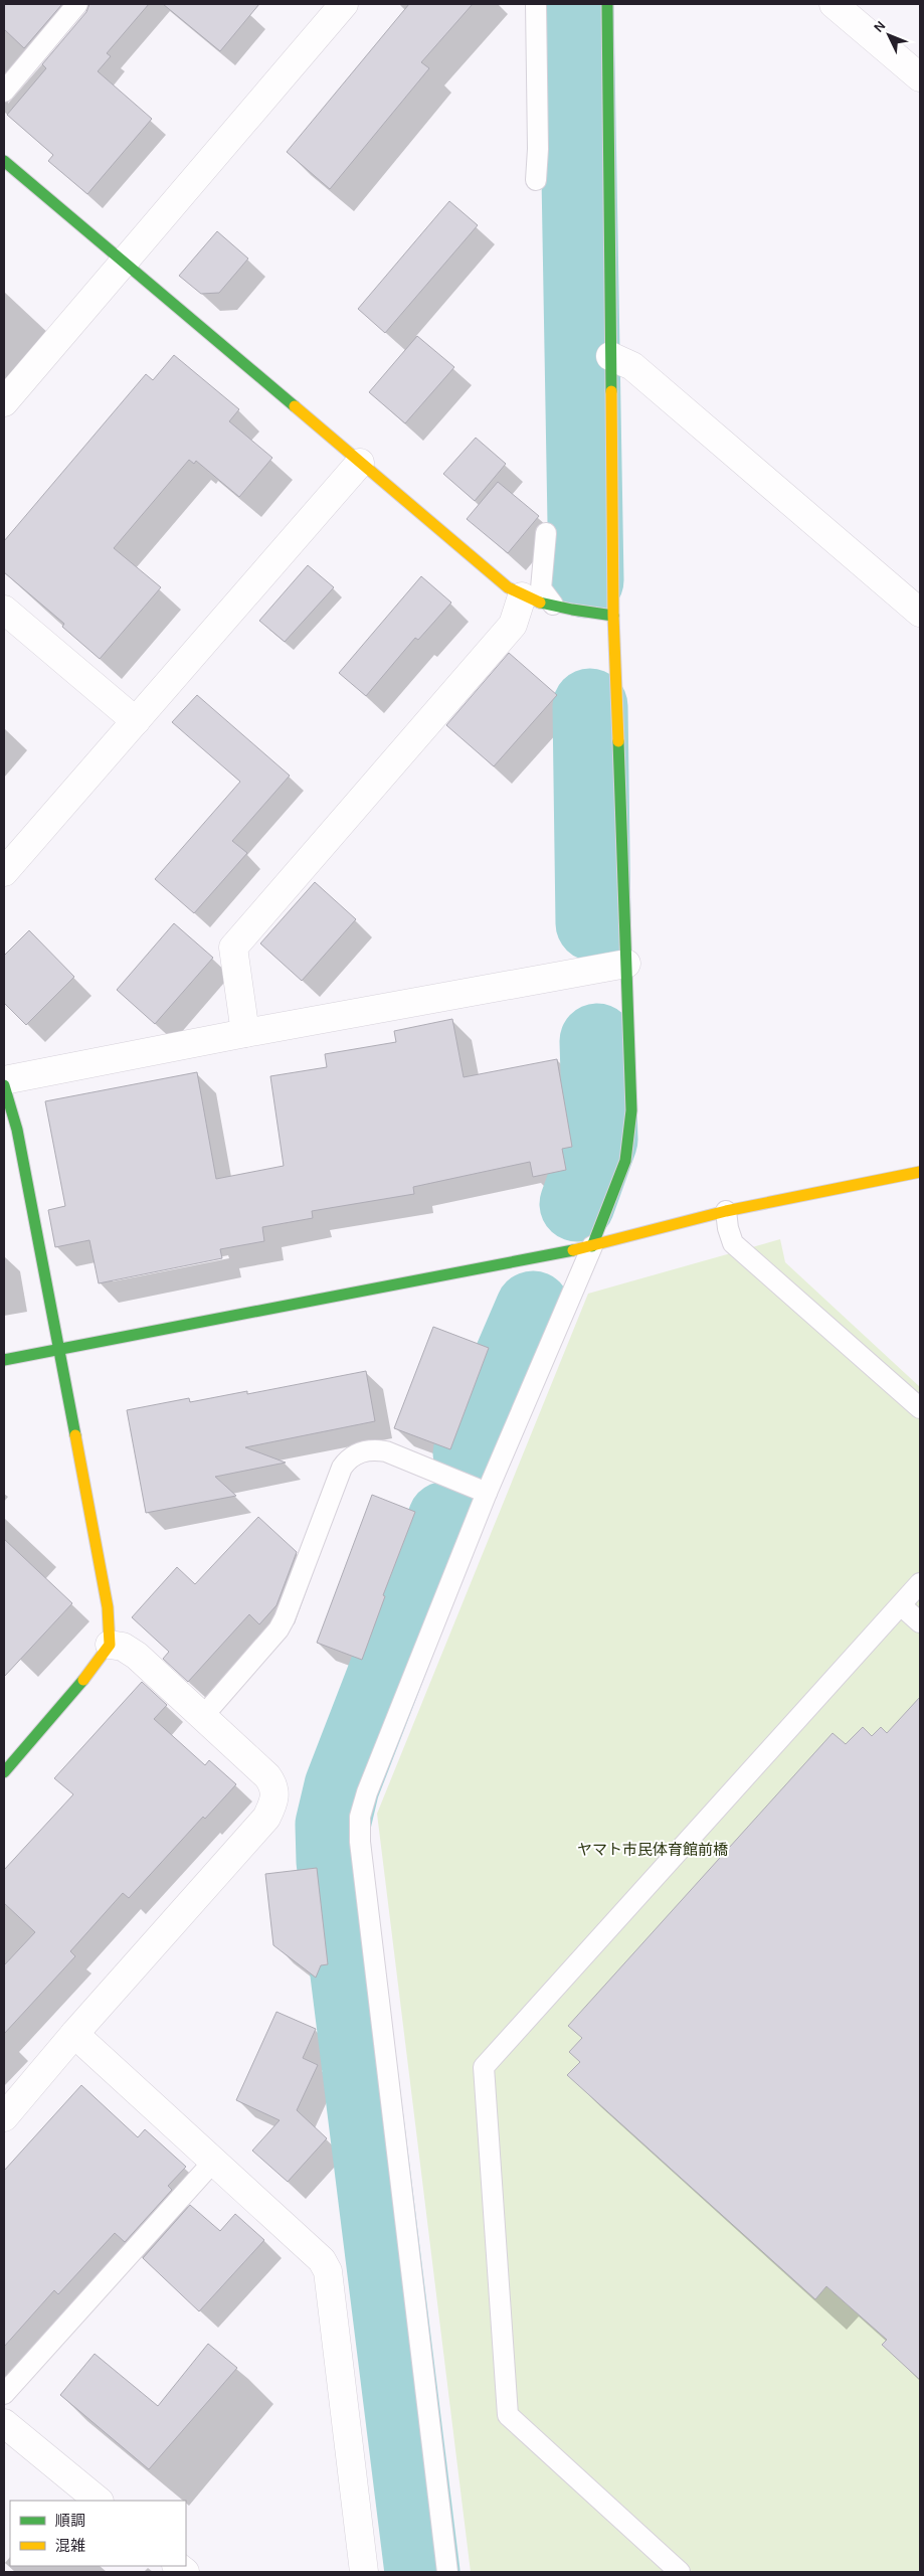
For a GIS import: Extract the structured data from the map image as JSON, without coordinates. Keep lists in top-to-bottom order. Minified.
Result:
{"parks":["ヤマト市民体育館前橋"],"legend":["順調","混雑"],"north":"top left"}
